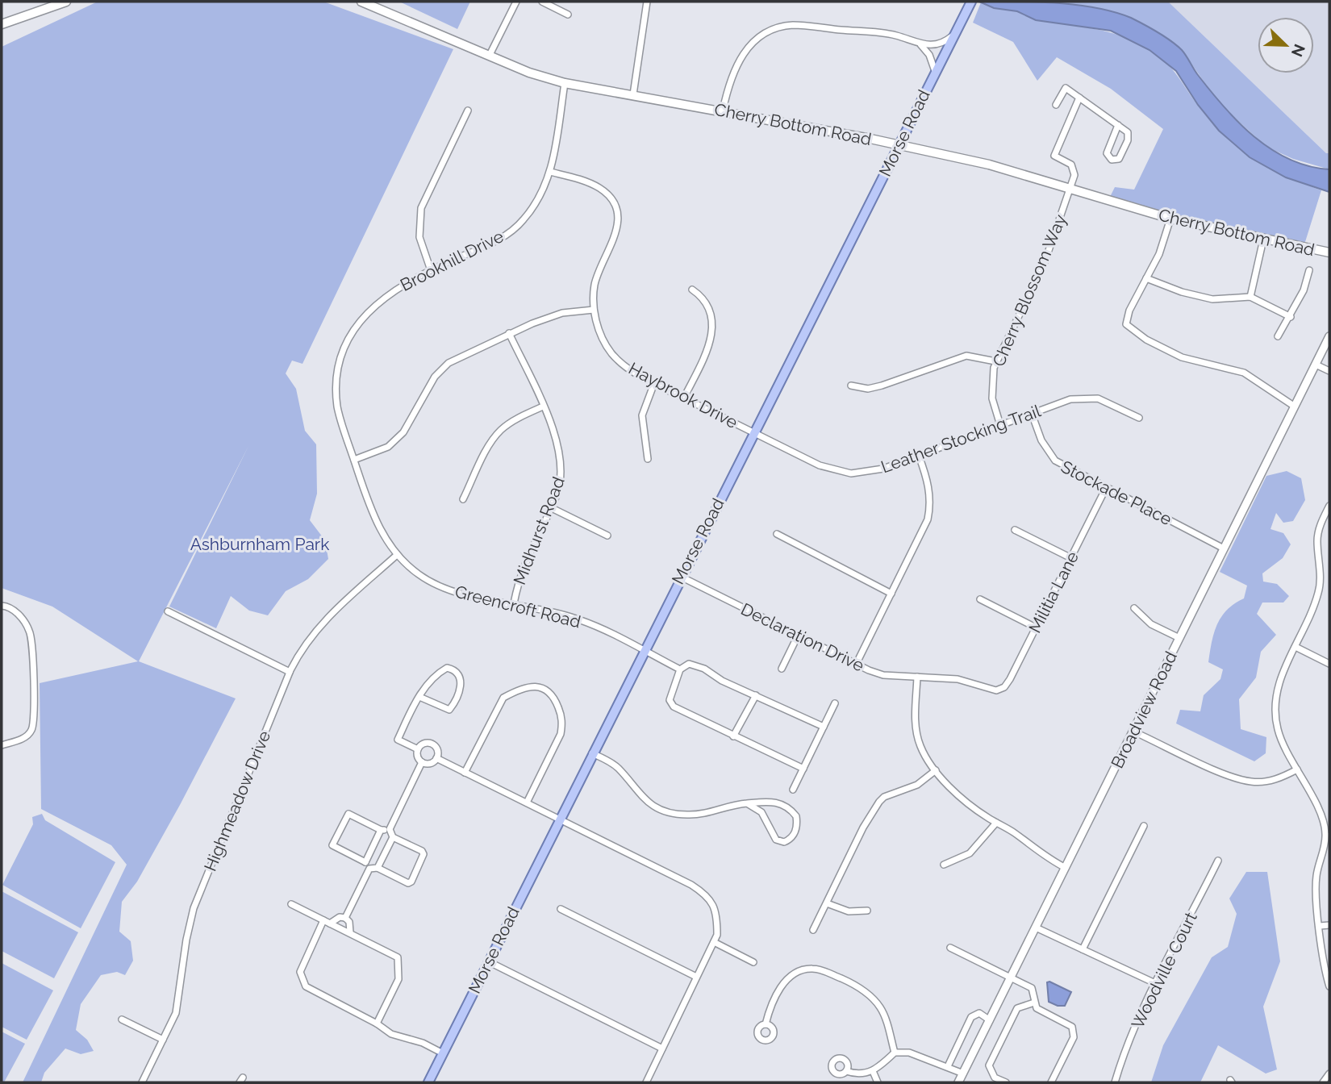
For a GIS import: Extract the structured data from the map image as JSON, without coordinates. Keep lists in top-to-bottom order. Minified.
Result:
{"streets":{"main road":["Cherry Bottom Road","Morse Road"],"street":["Brookhill Drive","Cherry Blossom Way","Haybrook Drive","Leather Stocking Trail","Stockade Place","Midhurst Road","Militia Lane","Greencroft Road","Declaration Drive","Broadview Road","Highmeadow Drive","Woodville Court"]},"crossings":[["Cherry Bottom Road","Morse Road"],["Cherry Bottom Road","Brookhill Drive"],["Cherry Bottom Road","Cherry Blossom Way"],["Morse Road","Haybrook Drive"],["Morse Road","Leather Stocking Trail"],["Morse Road","Greencroft Road"],["Morse Road","Declaration Drive"],["Brookhill Drive","Haybrook Drive"],["Brookhill Drive","Greencroft Road"],["Brookhill Drive","Highmeadow Drive"],["Cherry Blossom Way","Leather Stocking Trail"],["Haybrook Drive","Leather Stocking Trail"],["Leather Stocking Trail","Stockade Place"],["Stockade Place","Militia Lane"],["Stockade Place","Broadview Road"],["Midhurst Road","Greencroft Road"],["Militia Lane","Declaration Drive"],["Greencroft Road","Highmeadow Drive"]],"parks":["Ashburnham Park"],"north":"bottom right"}
